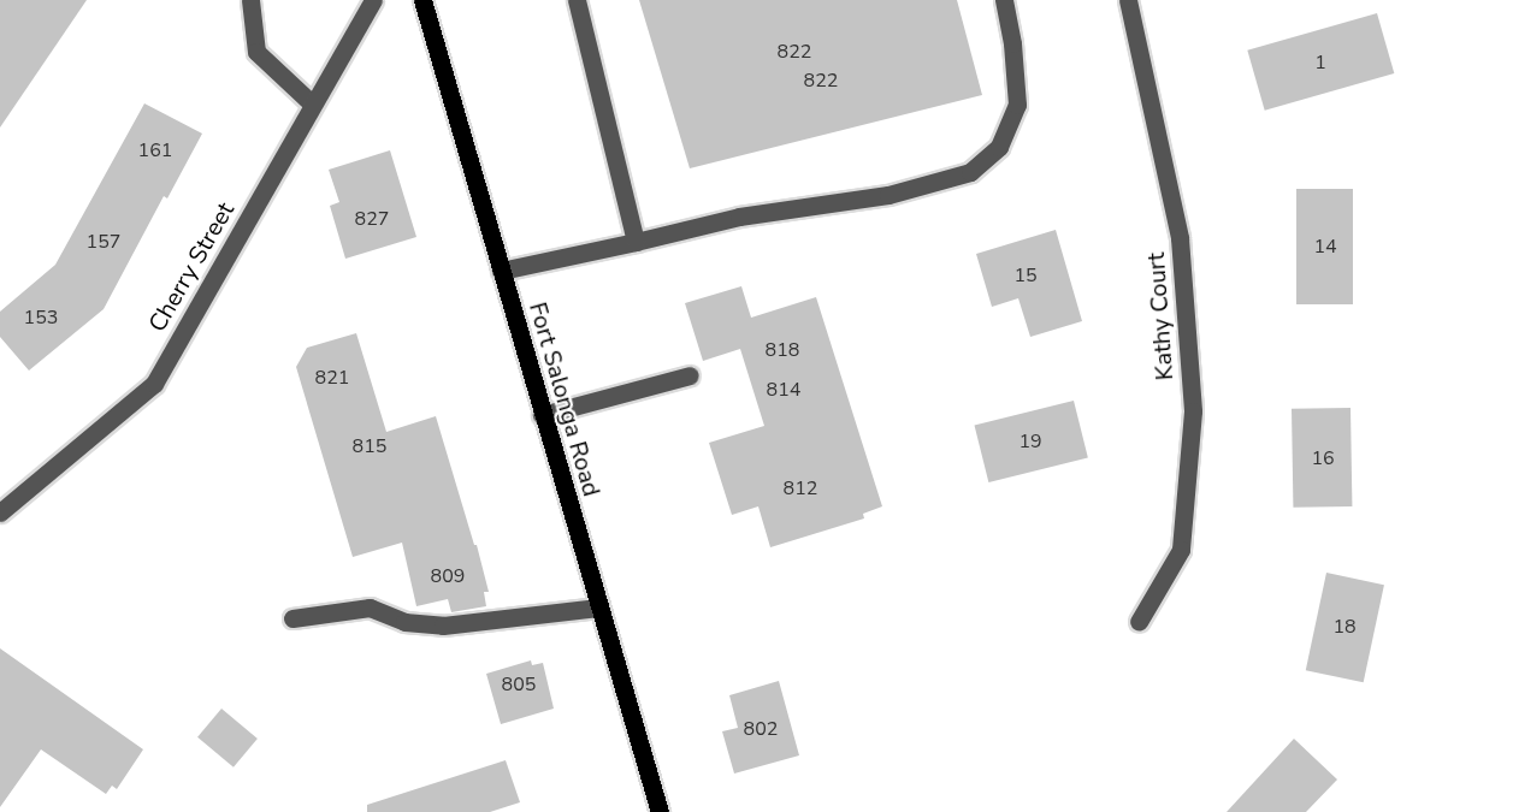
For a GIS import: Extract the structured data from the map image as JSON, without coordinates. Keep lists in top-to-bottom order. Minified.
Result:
{"streets":{"main road":["Fort Salonga Road"],"street":["Cherry Street","Kathy Court"]},"house_numbers":["822","1","822","161","827","157","14","15","153","818","821","814","19","815","16","812","809","18","805","802"]}
